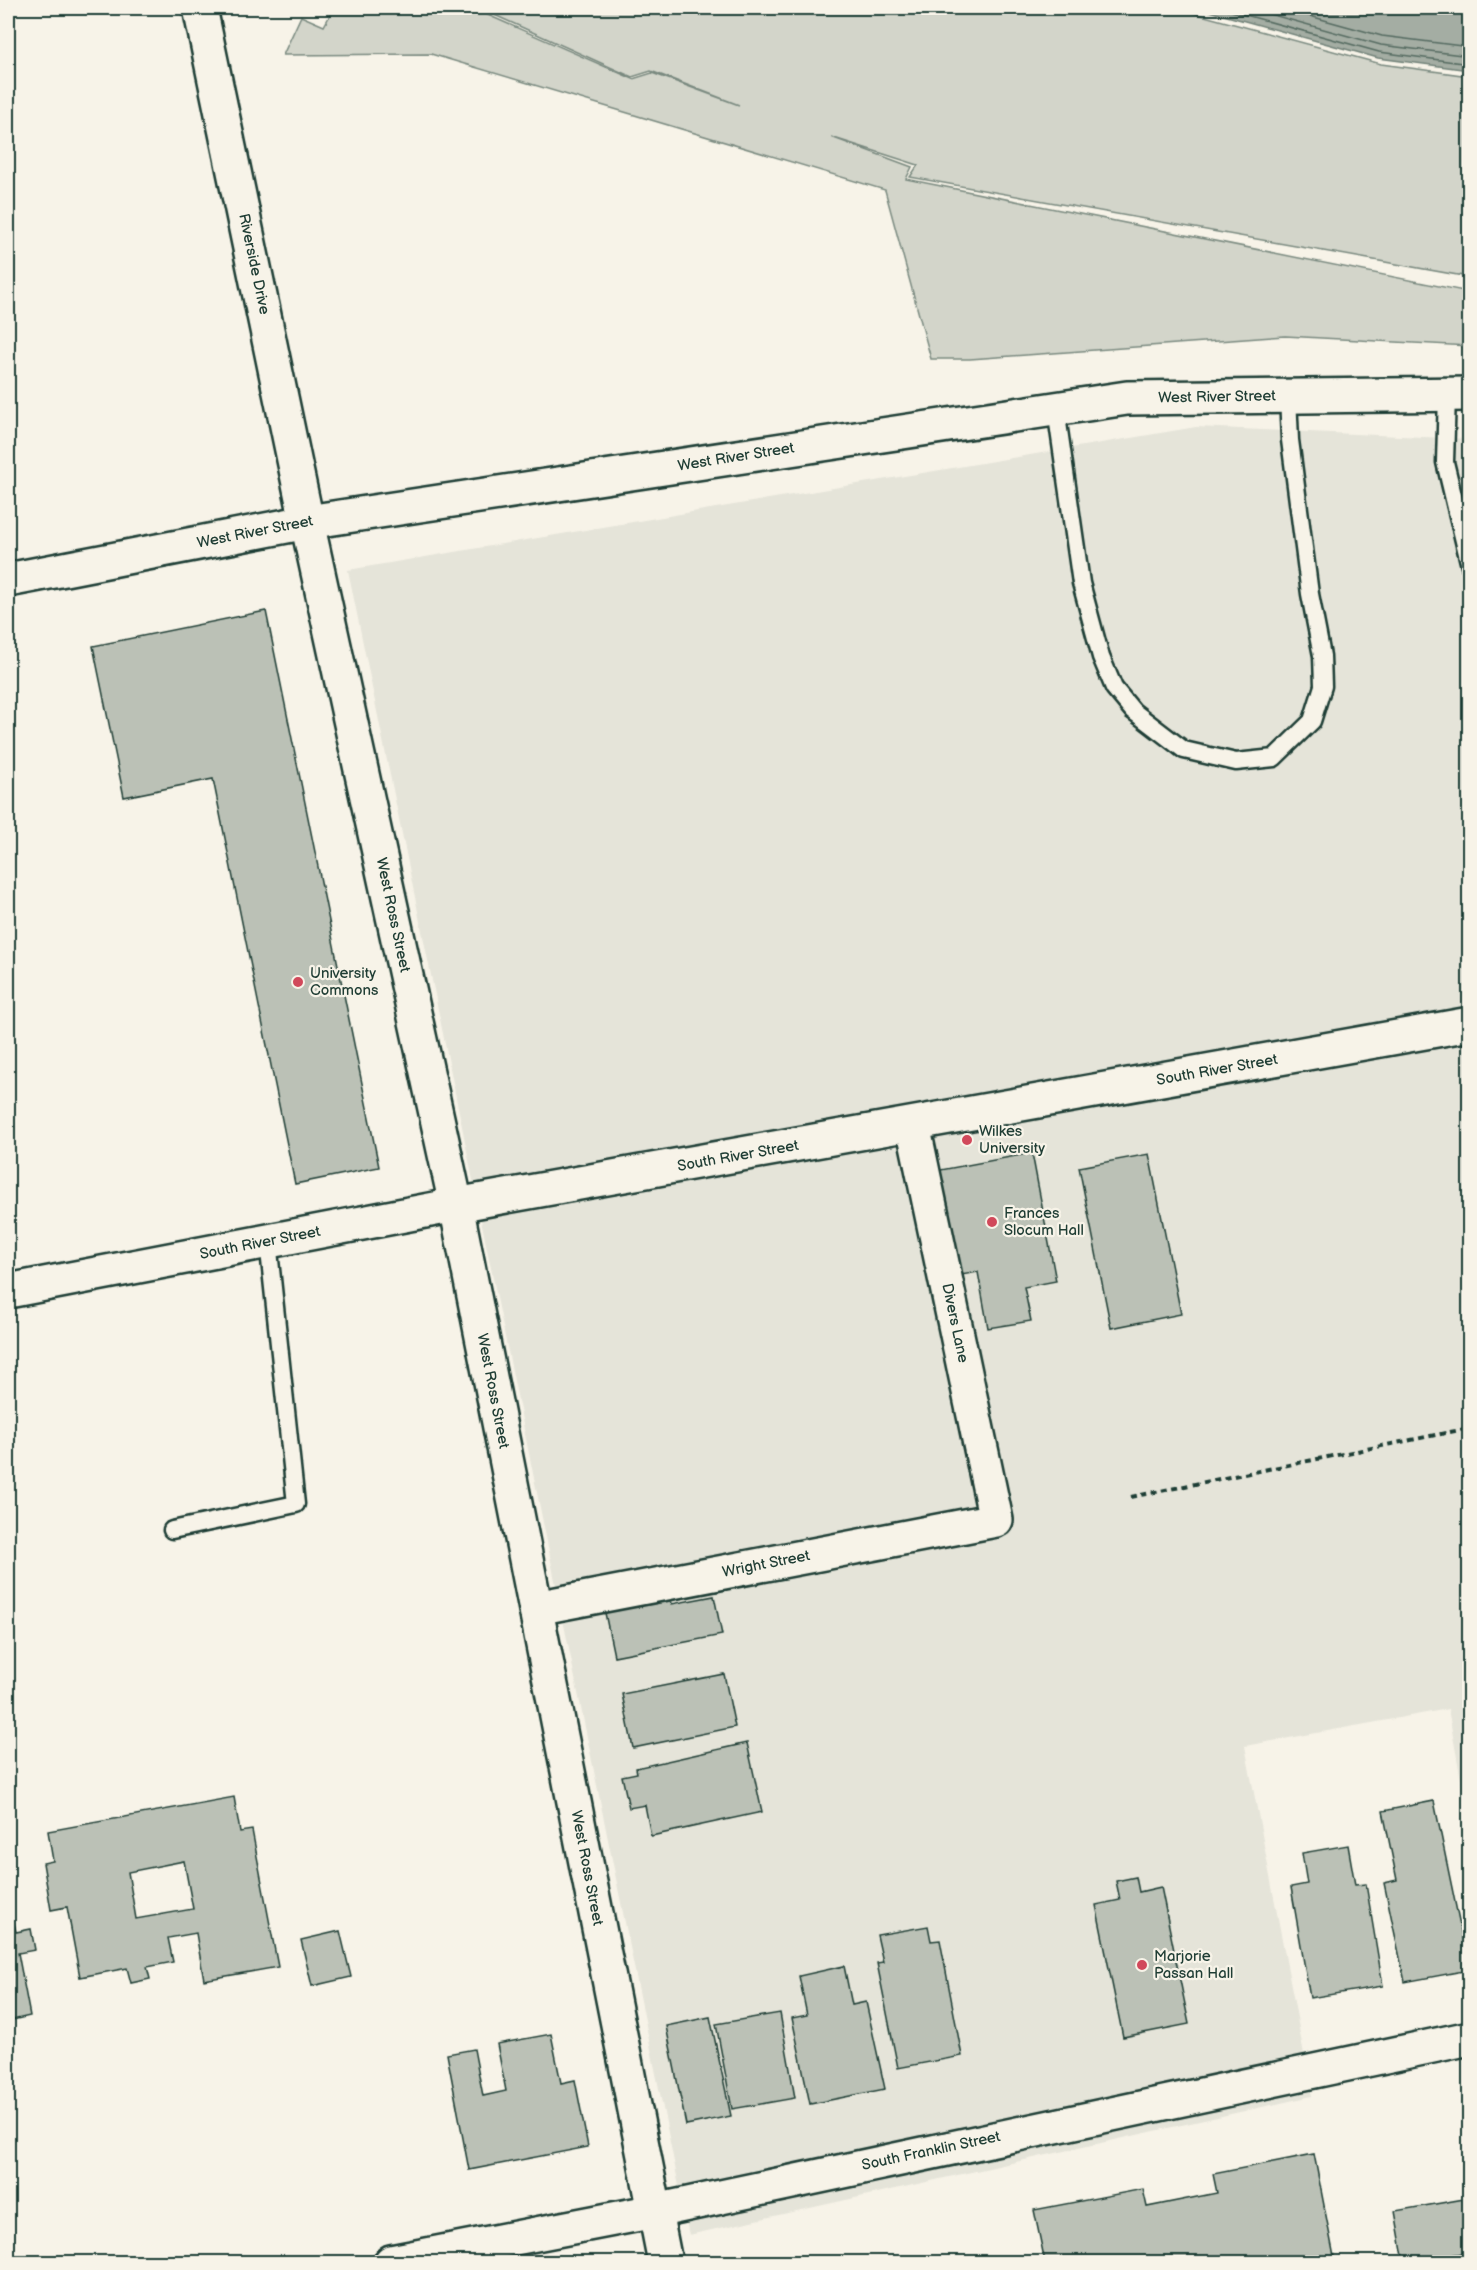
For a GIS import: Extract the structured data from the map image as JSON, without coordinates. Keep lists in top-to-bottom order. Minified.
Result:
{"streets":{"street":["Riverside Drive","West River Street","West Ross Street","South River Street","Divers Lane","Wright Street","South Franklin Street"]},"crossings":[["Riverside Drive","West River Street"],["Riverside Drive","West Ross Street"],["West River Street","West Ross Street"],["West Ross Street","South River Street"],["West Ross Street","Wright Street"],["West Ross Street","South Franklin Street"],["South River Street","Divers Lane"],["Divers Lane","Wright Street"]],"places":["University Commons","Wilkes University","Frances Slocum Hall","Marjorie Passan Hall"]}
